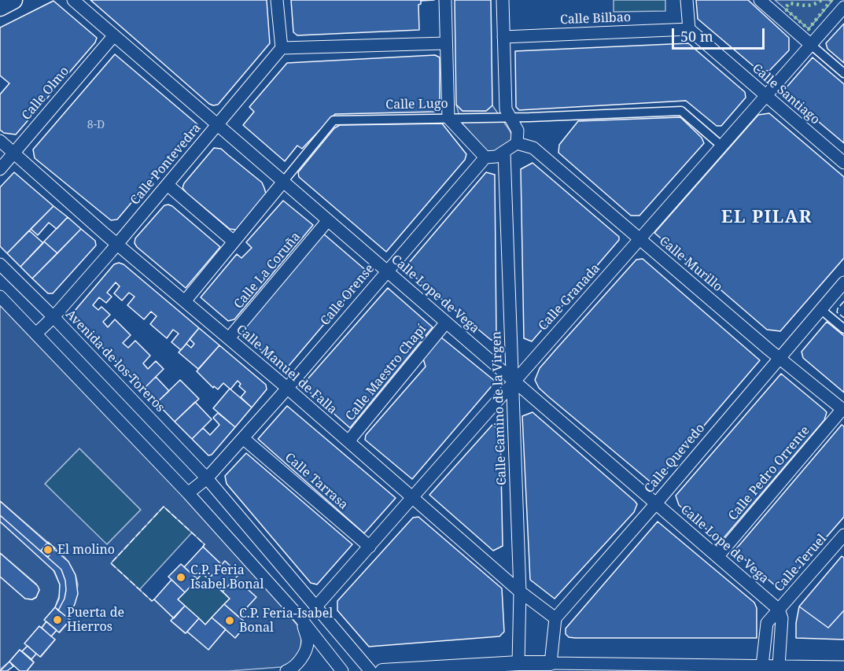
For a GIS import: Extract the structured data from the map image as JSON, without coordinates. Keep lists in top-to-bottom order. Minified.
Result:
{"streets":{"street":["Calle Bilbao","Calle Olmo","Calle Santiago","Calle Lugo","Calle Pontevedra","Calle Murillo","Calle La Coruña","Calle Lope de Vega","Calle Orense","Calle Granada","Avenida de los Toreros","Calle Manuel de Falla","Calle Maestro Chapí","Calle Camino de la Virgen","Calle Quevedo","Calle Pedro Orrente","Calle Tarrasa","Calle Teruel"]},"crossings":[["Calle Bilbao","Calle Santiago"],["Calle Olmo","Calle Lope de Vega"],["Calle Olmo","Calle Manuel de Falla"],["Calle Santiago","Calle Granada"],["Calle Lugo","Calle Lope de Vega"],["Calle Lugo","Calle Granada"],["Calle Lugo","Calle Manuel de Falla"],["Calle Pontevedra","Calle Lope de Vega"],["Calle Pontevedra","Avenida de los Toreros"],["Calle Pontevedra","Calle Manuel de Falla"],["Calle Murillo","Calle Granada"],["Calle Murillo","Calle Quevedo"],["Calle Murillo","Calle Pedro Orrente"],["Calle La Coruña","Calle Lope de Vega"],["Calle La Coruña","Calle Manuel de Falla"],["Calle Lope de Vega","Calle Orense"],["Calle Lope de Vega","Calle Granada"],["Calle Lope de Vega","Calle Maestro Chapí"],["Calle Lope de Vega","Calle Camino de la Virgen"],["Calle Lope de Vega","Calle Quevedo"],["Calle Lope de Vega","Calle Pedro Orrente"],["Calle Lope de Vega","Calle Teruel"],["Calle Orense","Avenida de los Toreros"],["Calle Orense","Calle Manuel de Falla"],["Calle Orense","Calle Tarrasa"],["Calle Granada","Avenida de los Toreros"],["Calle Granada","Calle Manuel de Falla"],["Calle Granada","Calle Camino de la Virgen"],["Calle Granada","Calle Tarrasa"],["Calle Manuel de Falla","Calle Maestro Chapí"],["Calle Manuel de Falla","Calle Camino de la Virgen"],["Calle Manuel de Falla","Calle Quevedo"]],"districts":["EL PILAR"],"places":["El molino","C.P. Feria Isabel Bonal","Puerta de Hierros","C.P. Feria-Isabel Bonal"],"house_numbers":["8-D"],"scale_bar":"50 m"}
